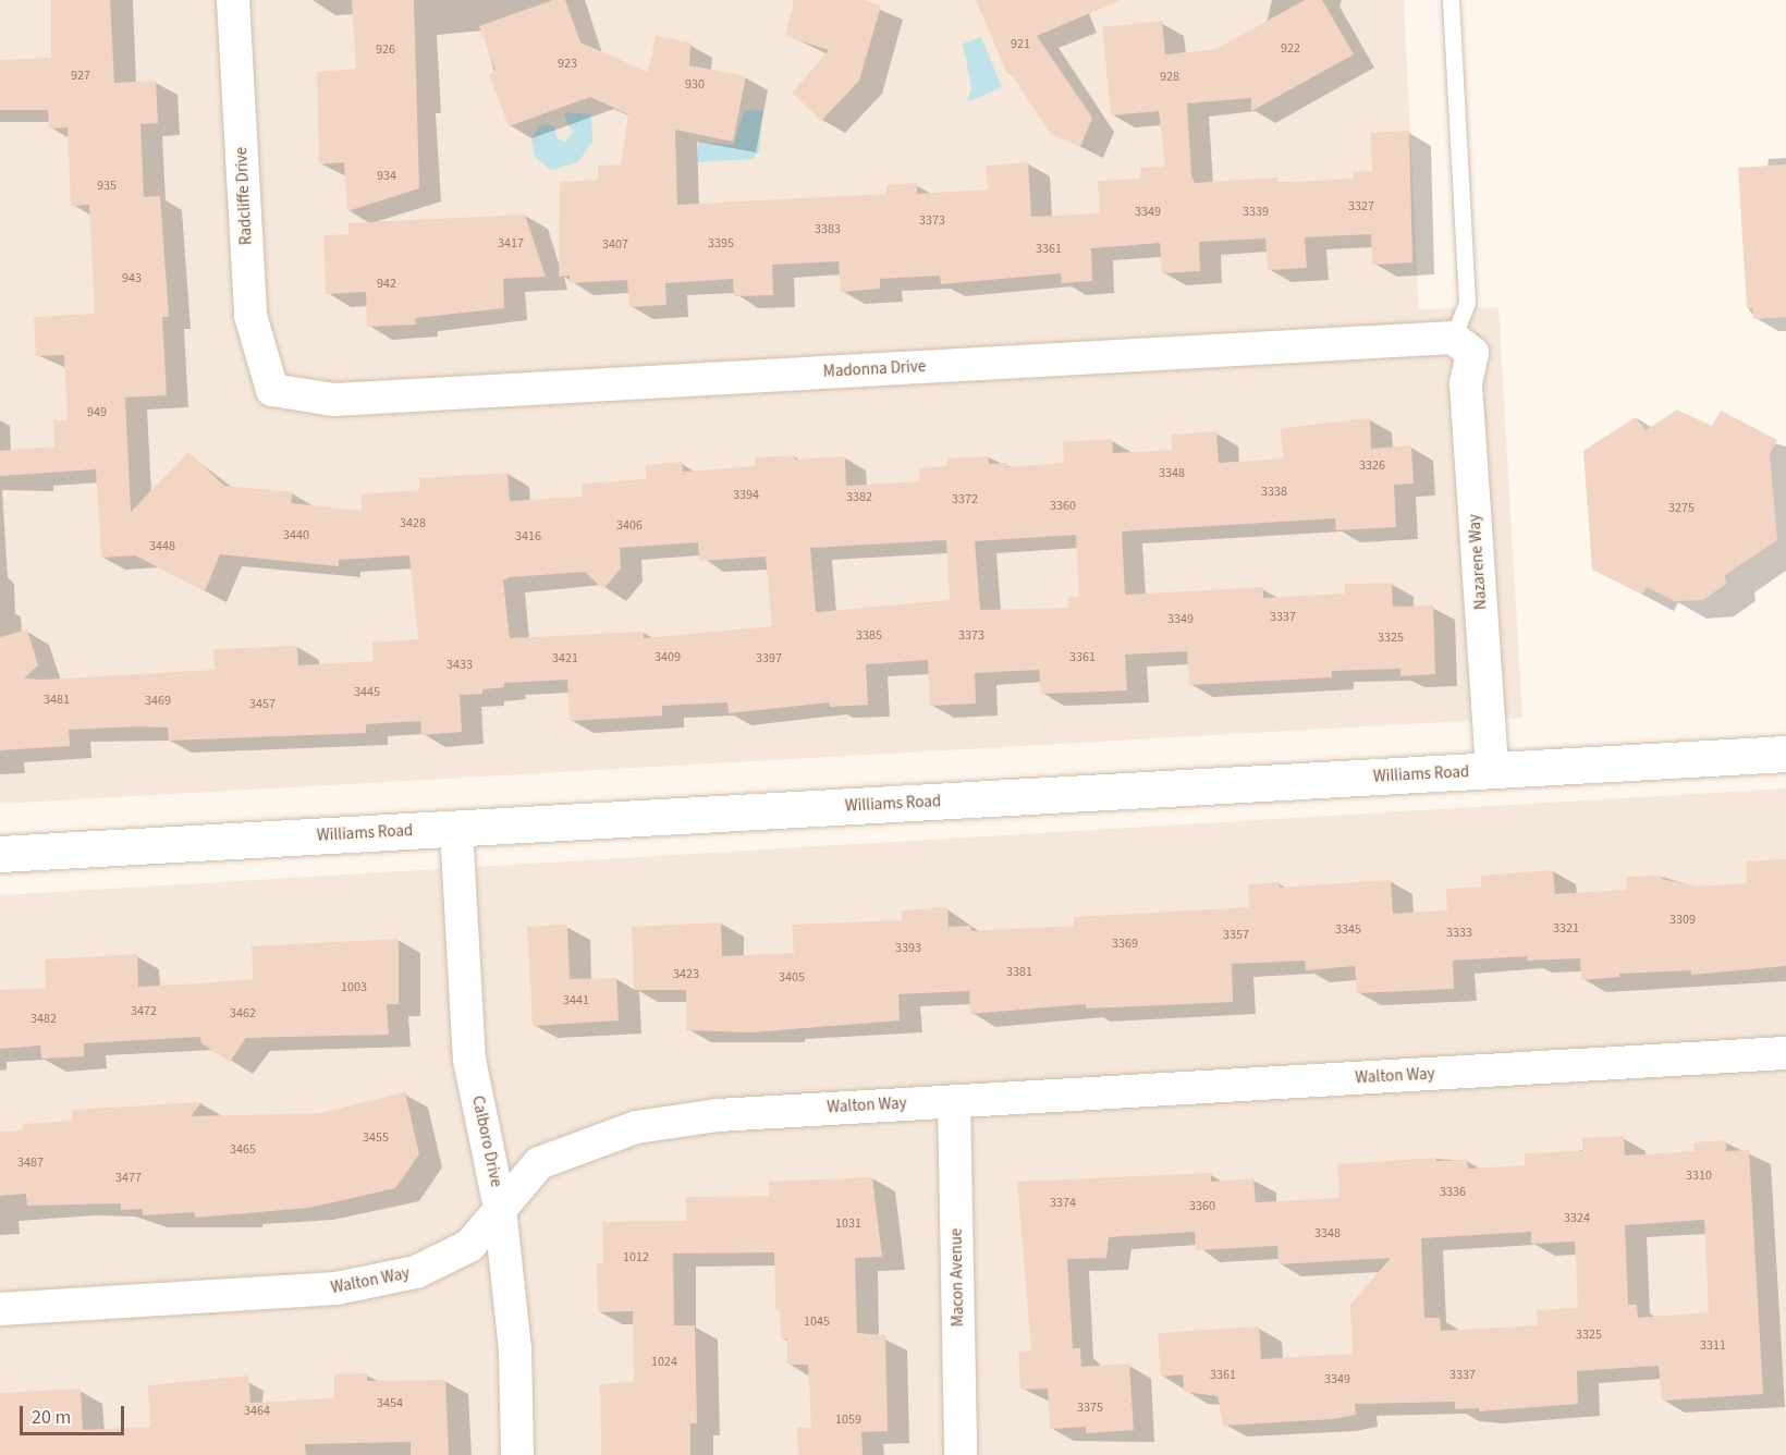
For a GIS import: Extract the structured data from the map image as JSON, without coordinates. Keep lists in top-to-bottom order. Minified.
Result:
{"streets":{"street":["Radcliffe Drive","Madonna Drive","Nazarene Way","Williams Road","Walton Way","Calboro Drive","Macon Avenue"]},"crossings":[["Radcliffe Drive","Madonna Drive"],["Madonna Drive","Nazarene Way"],["Nazarene Way","Williams Road"],["Williams Road","Calboro Drive"],["Walton Way","Calboro Drive"],["Walton Way","Macon Avenue"]],"house_numbers":["921","922","926","923","927","928","930","934","935","3327","3349","3339","3373","3383","3417","3395","3407","3361","943","942","949","3326","3348","3338","3394","3382","3372","3360","3275","3428","3406","3440","3416","3448","3337","3349","3385","3373","3325","3409","3361","3421","3397","3433","3445","3481","3469","3457","3309","3321","3345","3333","3357","3369","3393","3381","3423","3405","1003","3441","3472","3462","3482","3455","3465","3487","3310","3477","3336","3374","3360","3324","1031","3348","1012","1045","3325","3311","1024","3361","3337","3349","3454","3375","3464","1059"],"scale_bar":"20 m"}
